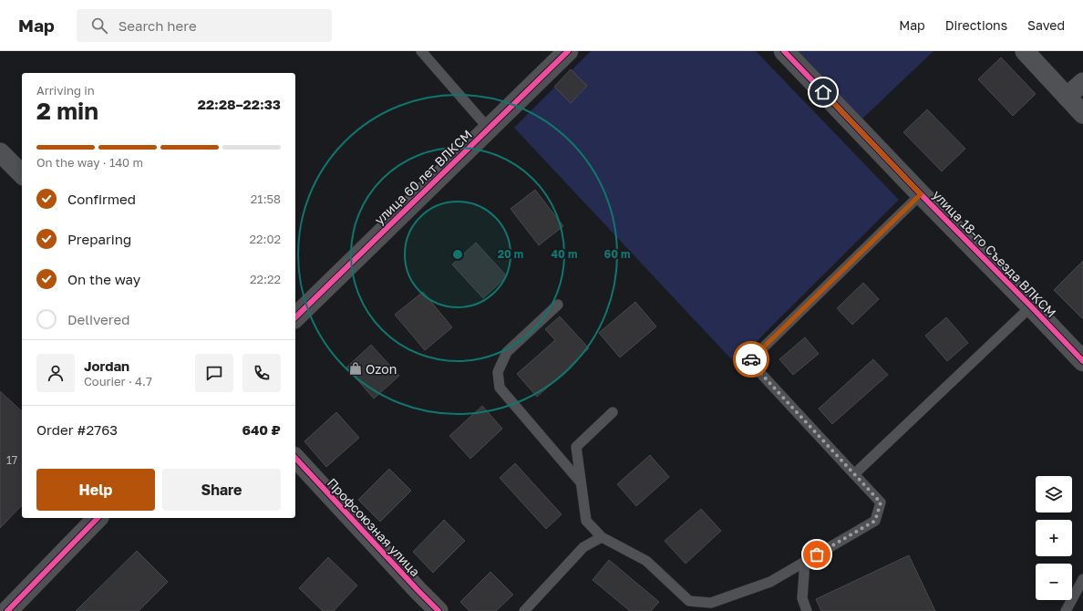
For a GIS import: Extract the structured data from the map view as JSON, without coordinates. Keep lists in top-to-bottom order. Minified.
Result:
{"streets":{"street":["улица 60 лет ВЛКСМ","улица 18-го Съезда ВЛКСМ","Профсоюзная улица"]},"places":{"shop":["Ozon"]},"house_numbers":["17"],"page":{"header":"Map","search":"Search here","nav":["Map","Directions","Saved"],"heading":["2 min","Arriving in","22:28–22:33"],"panel":["Jordan","Courier · 4.7","Order #2763","640 ₽"],"bar":"On the way · 140 m","list":[["Confirmed","21:58"],["Preparing","22:02"],["On the way","22:22"],"Delivered"],"buttons":["Help","Share"],"map_buttons":["+","−"]},"rings":["20 m","40 m","60 m"]}
